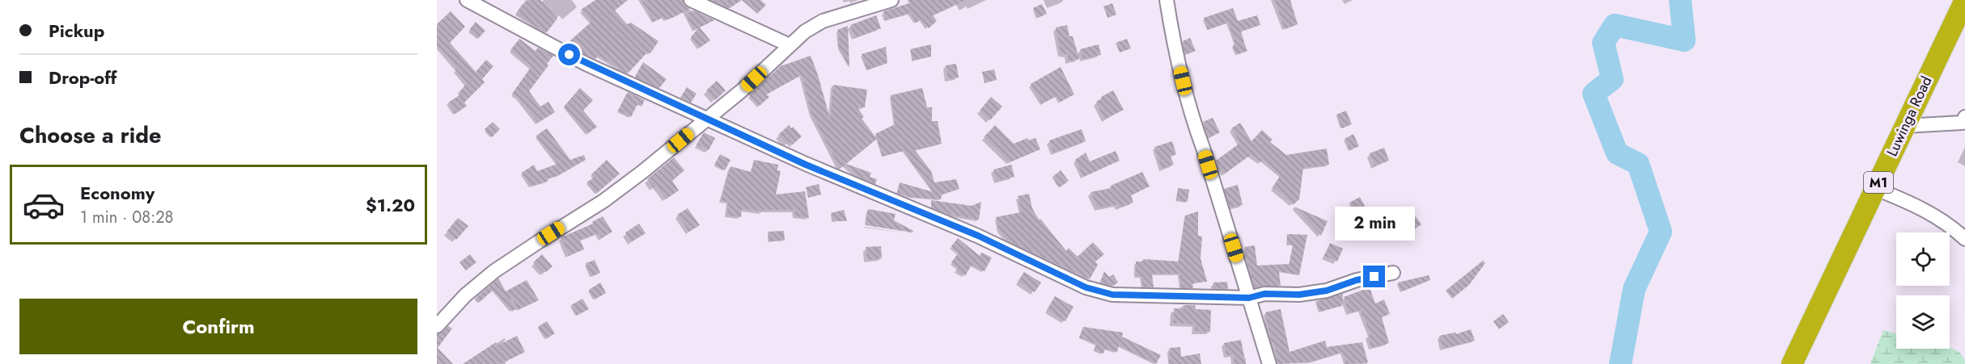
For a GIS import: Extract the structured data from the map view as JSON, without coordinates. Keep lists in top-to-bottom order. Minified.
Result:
{"streets":{"highway":["Luwinga Road","M1"]},"page":{"banner":["Pickup","Drop-off"],"heading":"Choose a ride","list":[{"name":"Economy","note":"1 min · 08:28","value":"$1.20"}],"bubble":"2 min","buttons":"Confirm"}}
